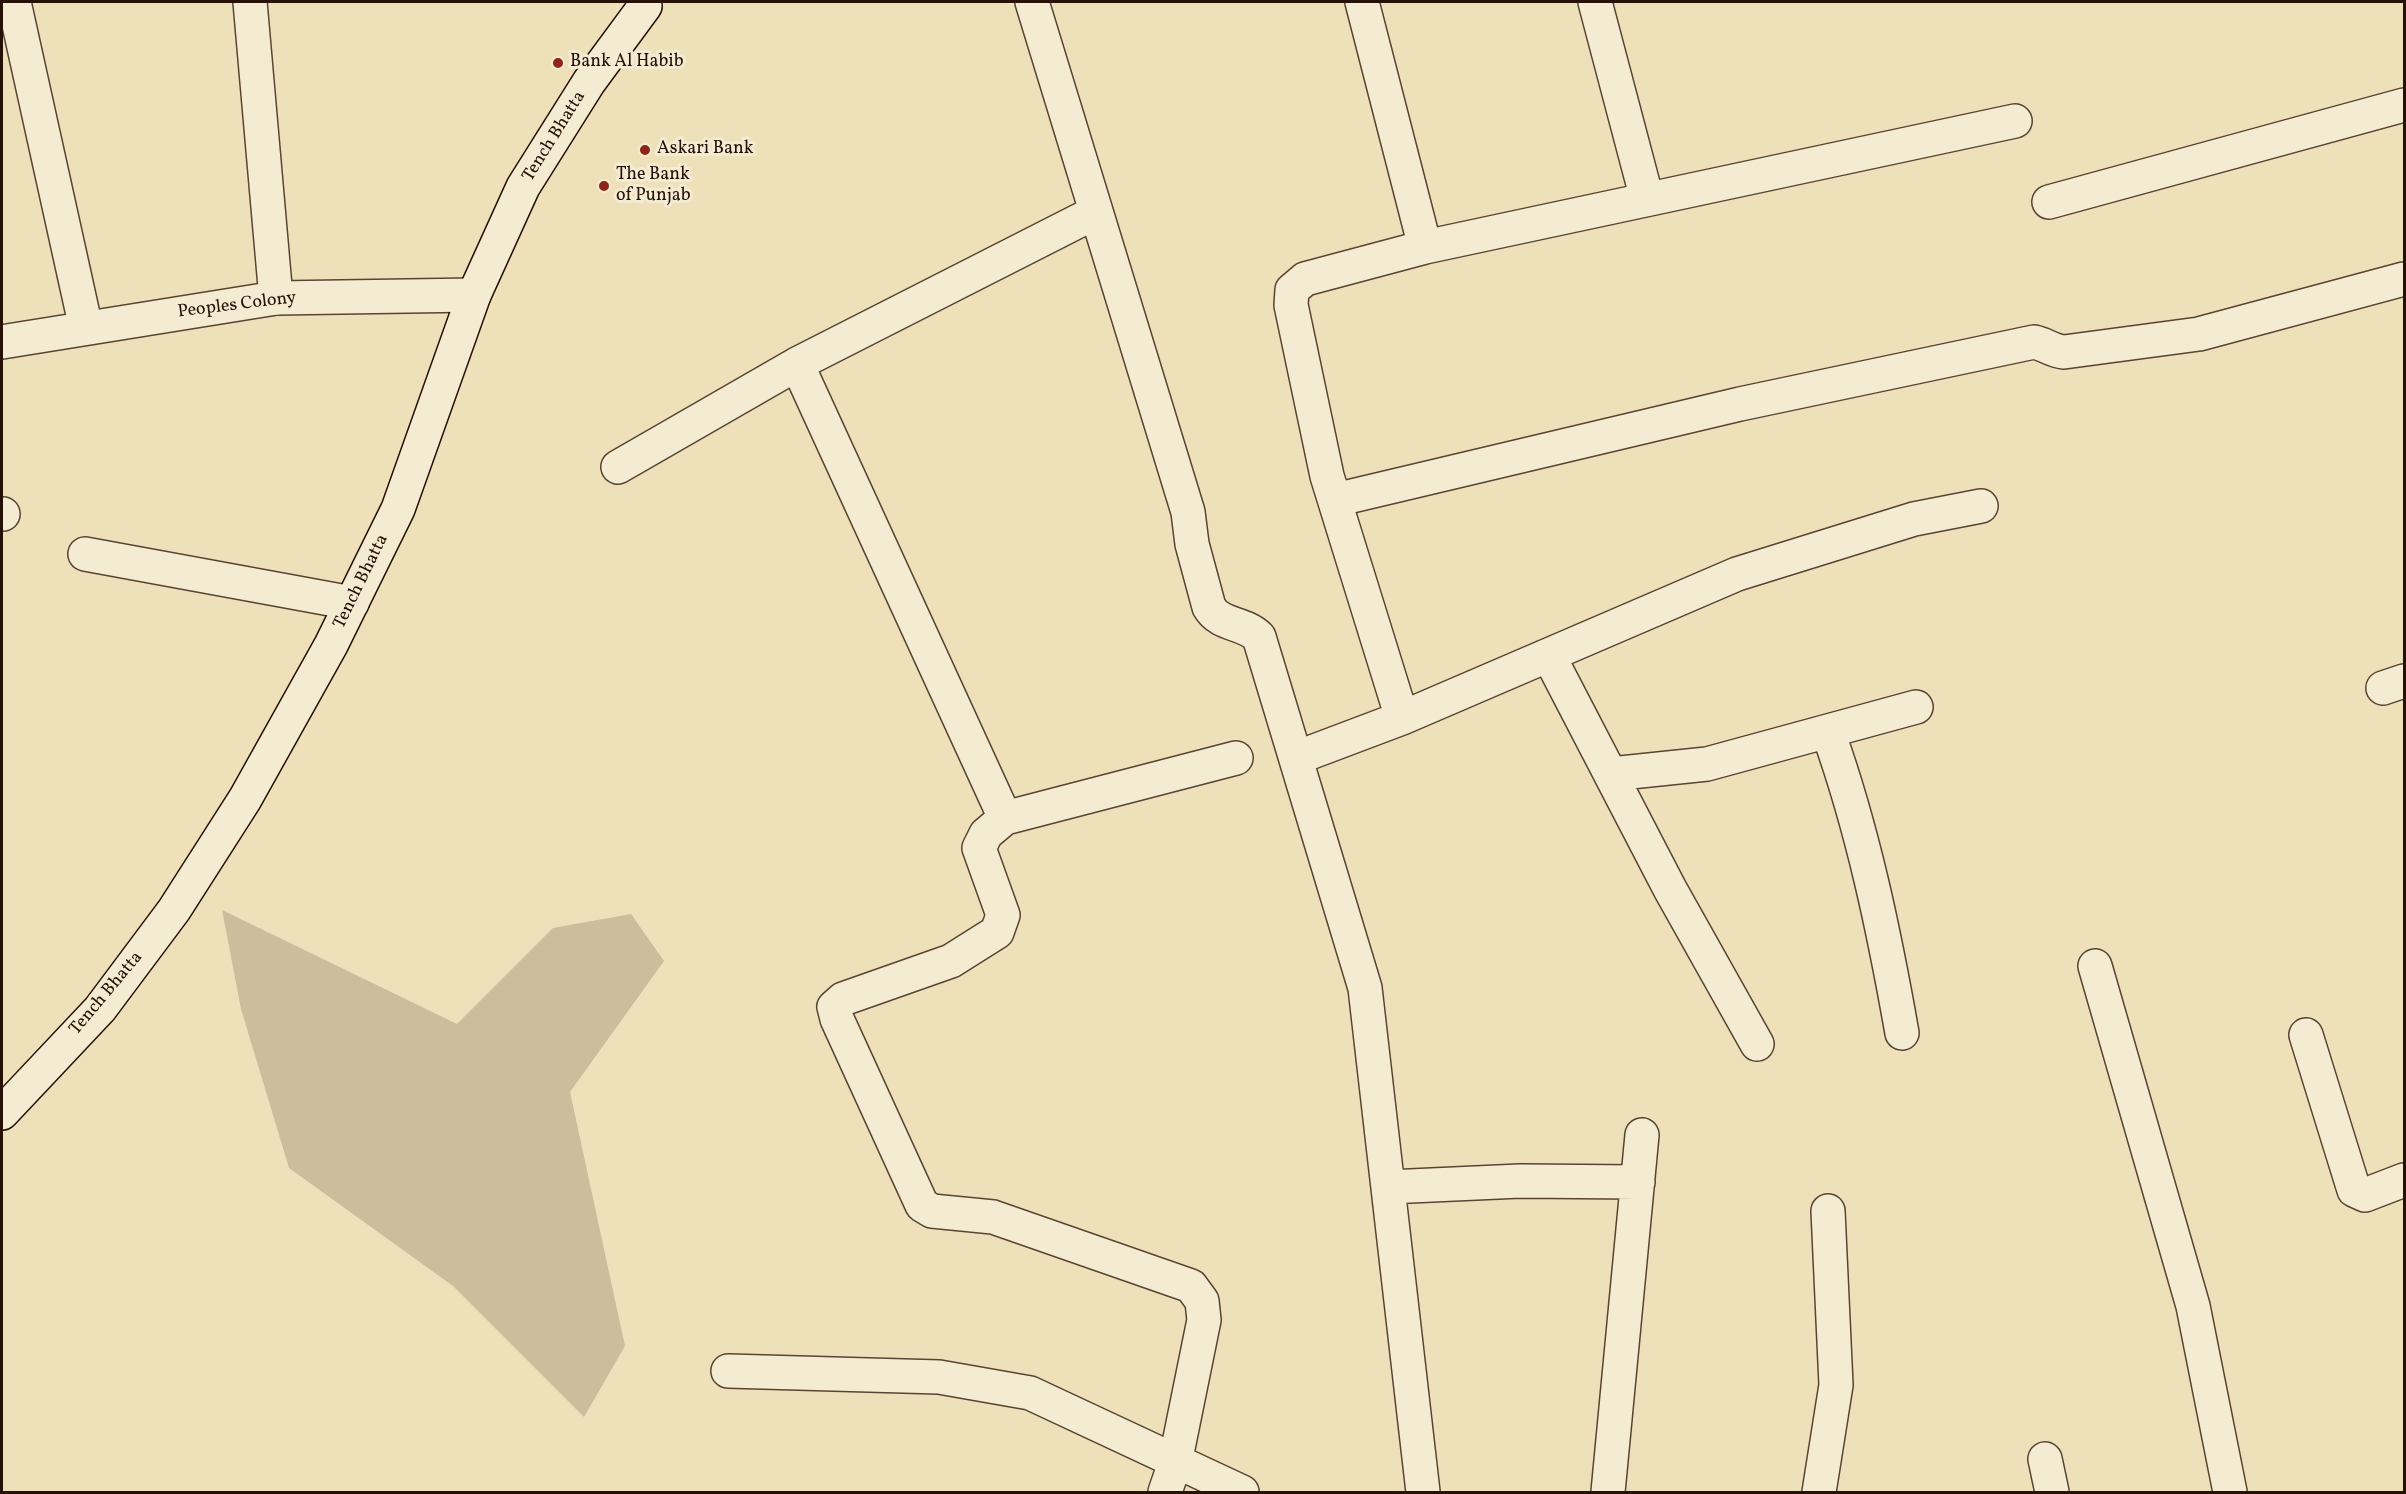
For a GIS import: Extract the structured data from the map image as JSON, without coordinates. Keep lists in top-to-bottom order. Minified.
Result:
{"streets":{"street":["Tench Bhatta","Peoples Colony"]},"crossings":[["Tench Bhatta","Peoples Colony"]],"places":["Bank Al Habib","Askari Bank","The Bank of Punjab"]}
